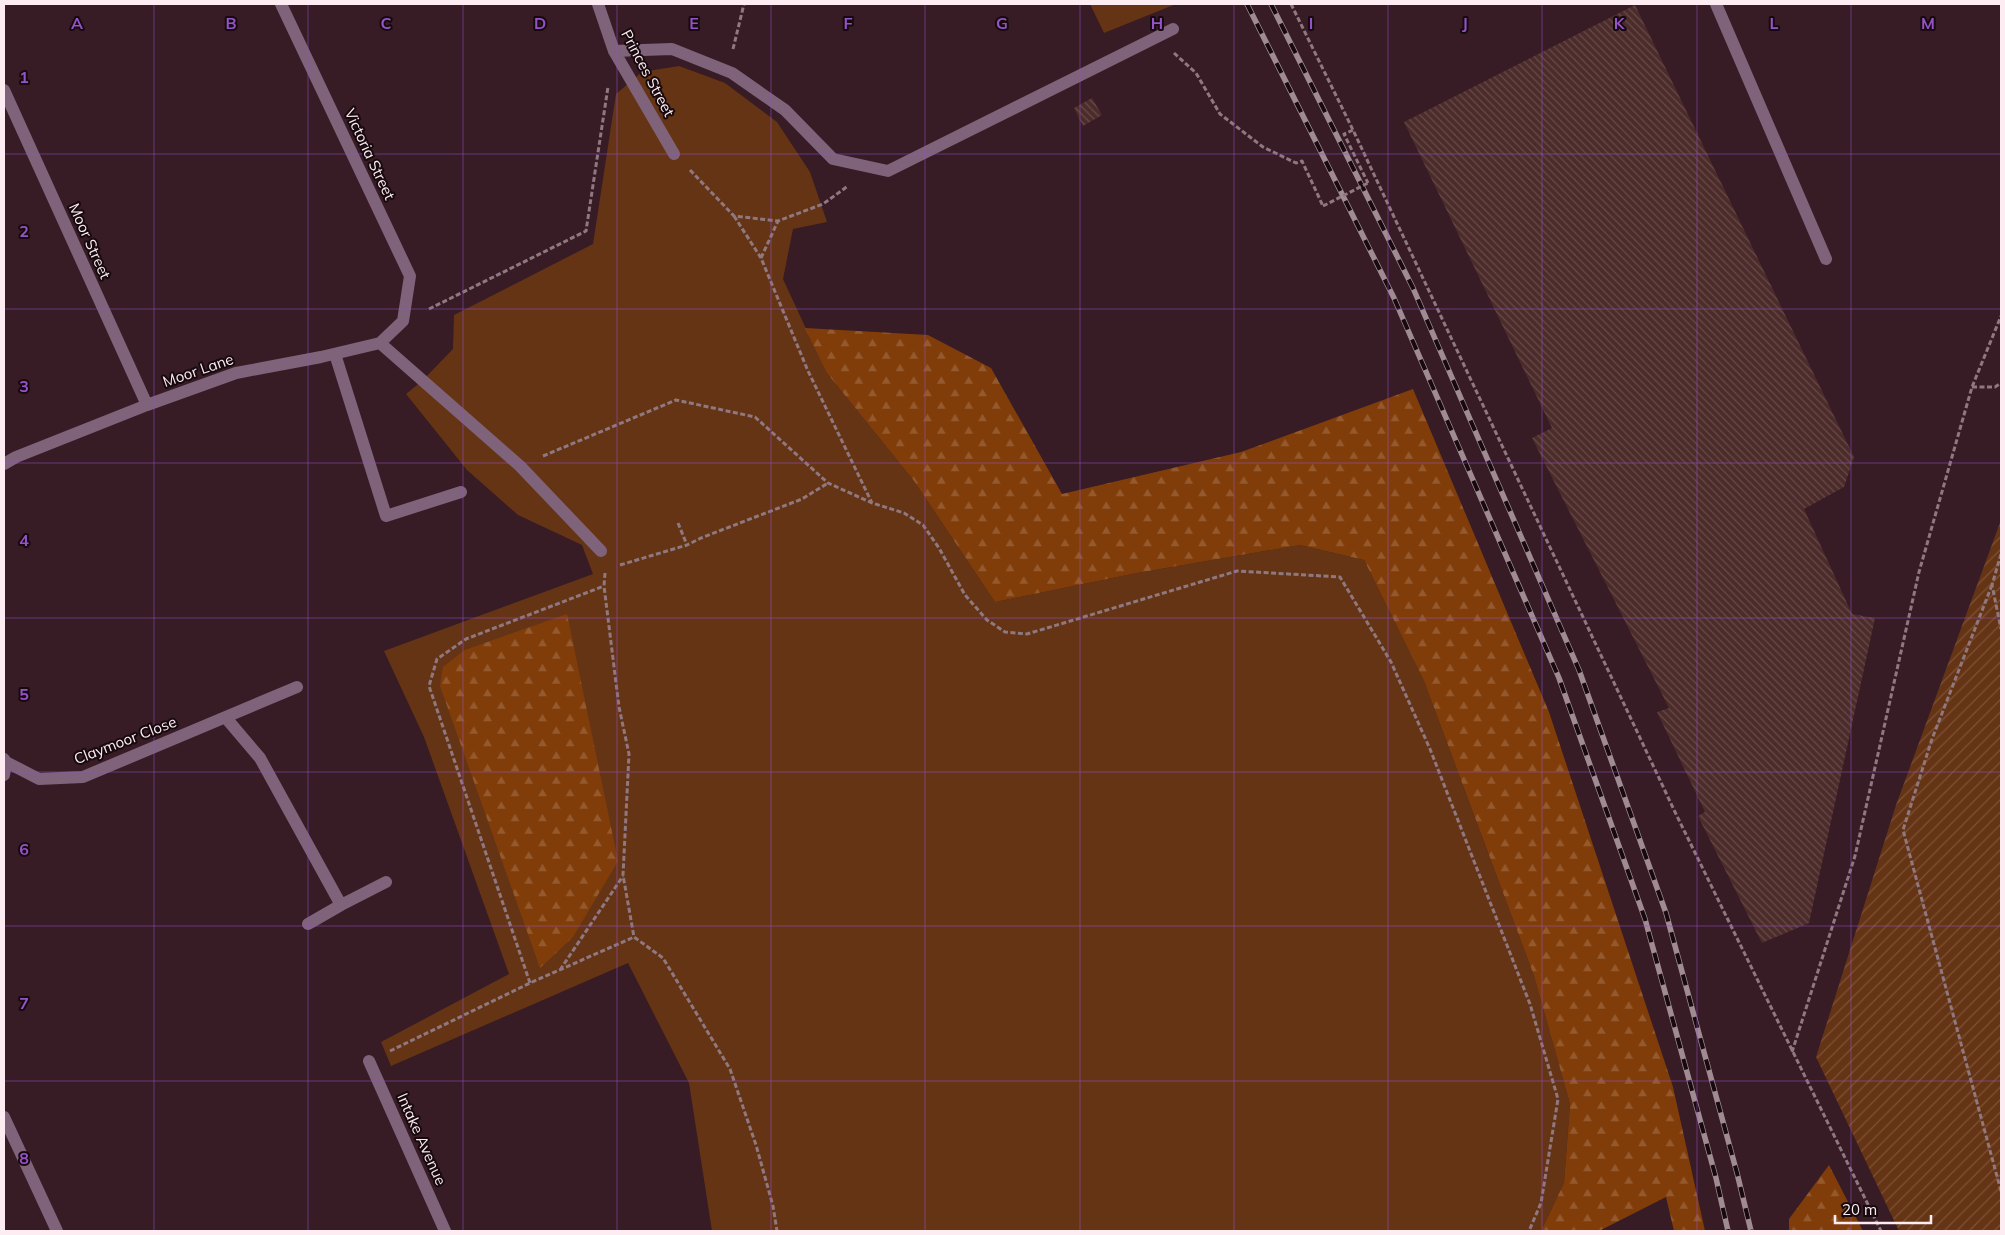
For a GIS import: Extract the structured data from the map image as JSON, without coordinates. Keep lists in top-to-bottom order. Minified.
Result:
{"streets":{"street":["Princes Street","Victoria Street","Moor Street","Moor Lane","Claymoor Close","Intake Avenue"]},"crossings":[["Victoria Street","Moor Lane"],["Moor Street","Moor Lane"]],"scale_bar":"20 m","grid":{"columns":["A","B","C","D","E","F","G","H","I","J","K","L","M"],"rows":["1","2","3","4","5","6","7","8"]}}
